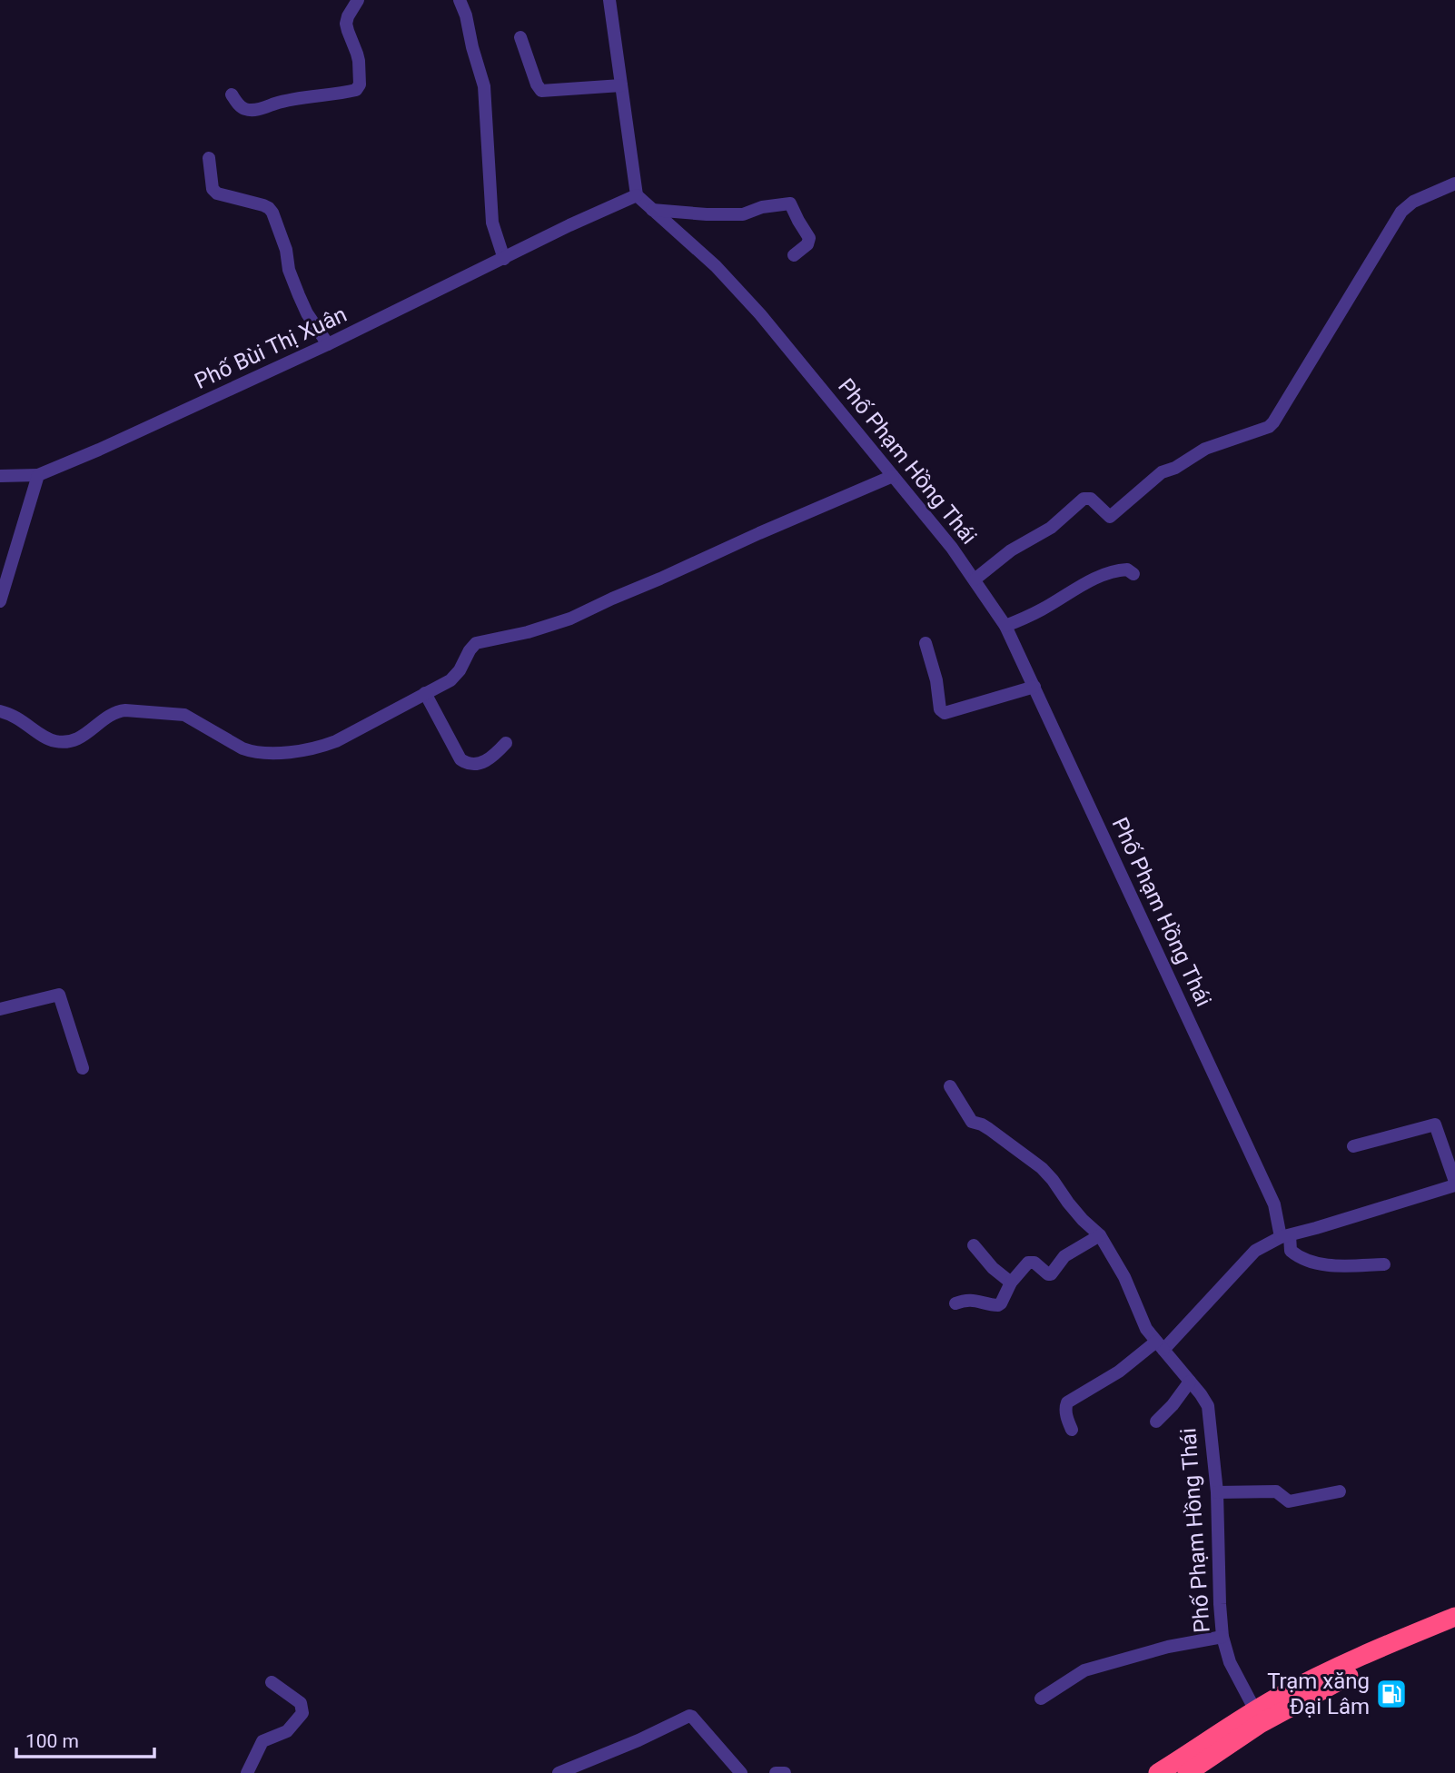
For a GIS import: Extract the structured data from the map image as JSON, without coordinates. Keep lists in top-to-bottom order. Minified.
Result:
{"streets":{"street":["Phố Bùi Thị Xuân","Phố Phạm Hồng Thái"]},"crossings":[["Phố Bùi Thị Xuân","Phố Phạm Hồng Thái"]],"places":{"fuel station":["Trạm xăng Đại Lâm"]},"scale_bar":"100 m"}
